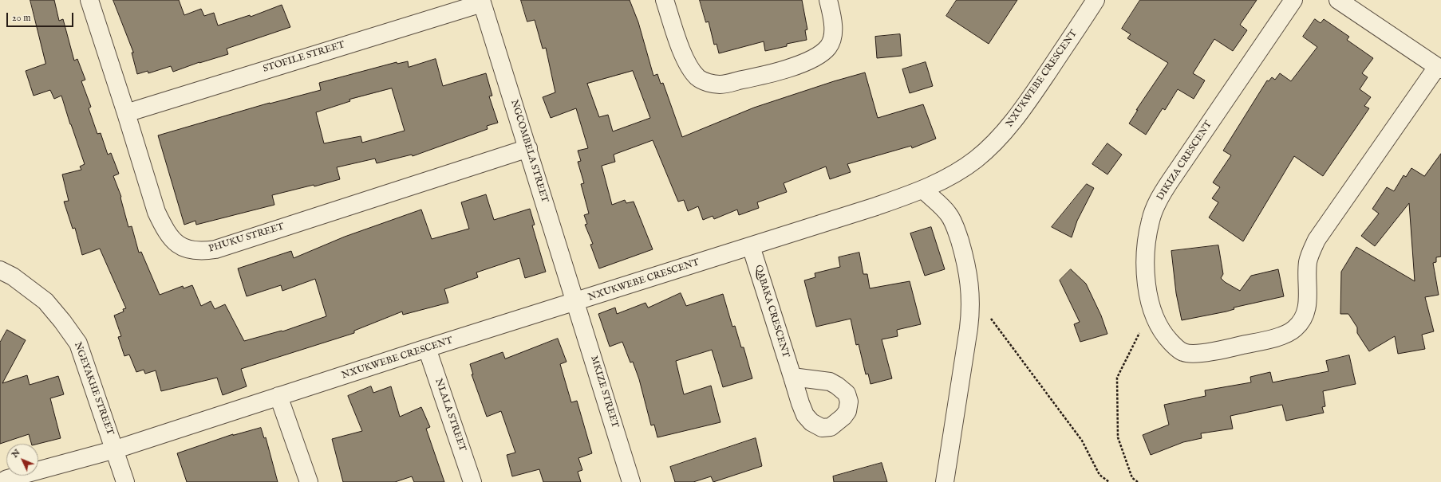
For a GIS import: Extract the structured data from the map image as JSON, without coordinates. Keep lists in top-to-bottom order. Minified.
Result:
{"streets":{"street":["STOFILE STREET","NXUKWEBE CRESCENT","NGCOMBELA STREET","DIKIZA CRESCENT","PHUKU STREET","QABAKA CRESCENT","NGEYAKHE STREET","MKIZE STREET","NLALA STREET"]},"crossings":[["STOFILE STREET","NGCOMBELA STREET"],["STOFILE STREET","PHUKU STREET"],["NXUKWEBE CRESCENT","NGCOMBELA STREET"],["NXUKWEBE CRESCENT","QABAKA CRESCENT"],["NXUKWEBE CRESCENT","NGEYAKHE STREET"],["NXUKWEBE CRESCENT","MKIZE STREET"],["NXUKWEBE CRESCENT","NLALA STREET"],["NGCOMBELA STREET","PHUKU STREET"],["NGCOMBELA STREET","MKIZE STREET"]],"scale_bar":"20 m","north":"top left"}
